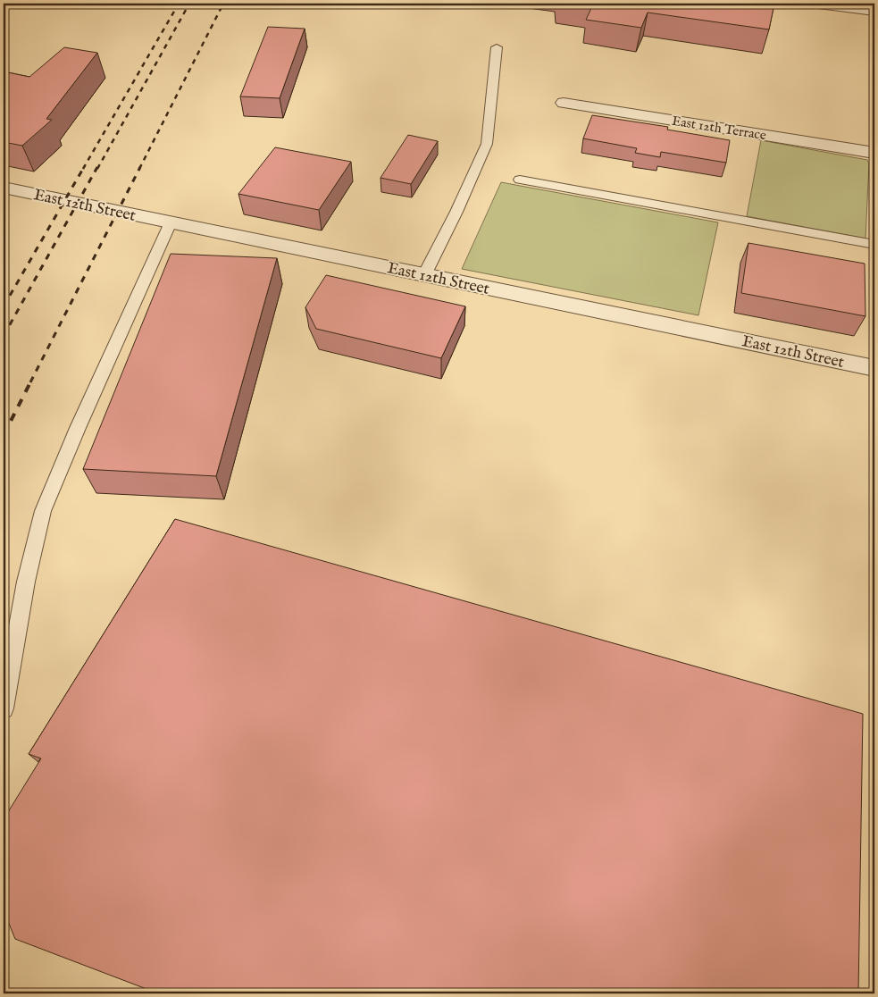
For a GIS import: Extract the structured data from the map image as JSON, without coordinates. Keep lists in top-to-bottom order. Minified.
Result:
{"streets":{"street":["East 12th Terrace","East 12th Street"]}}
